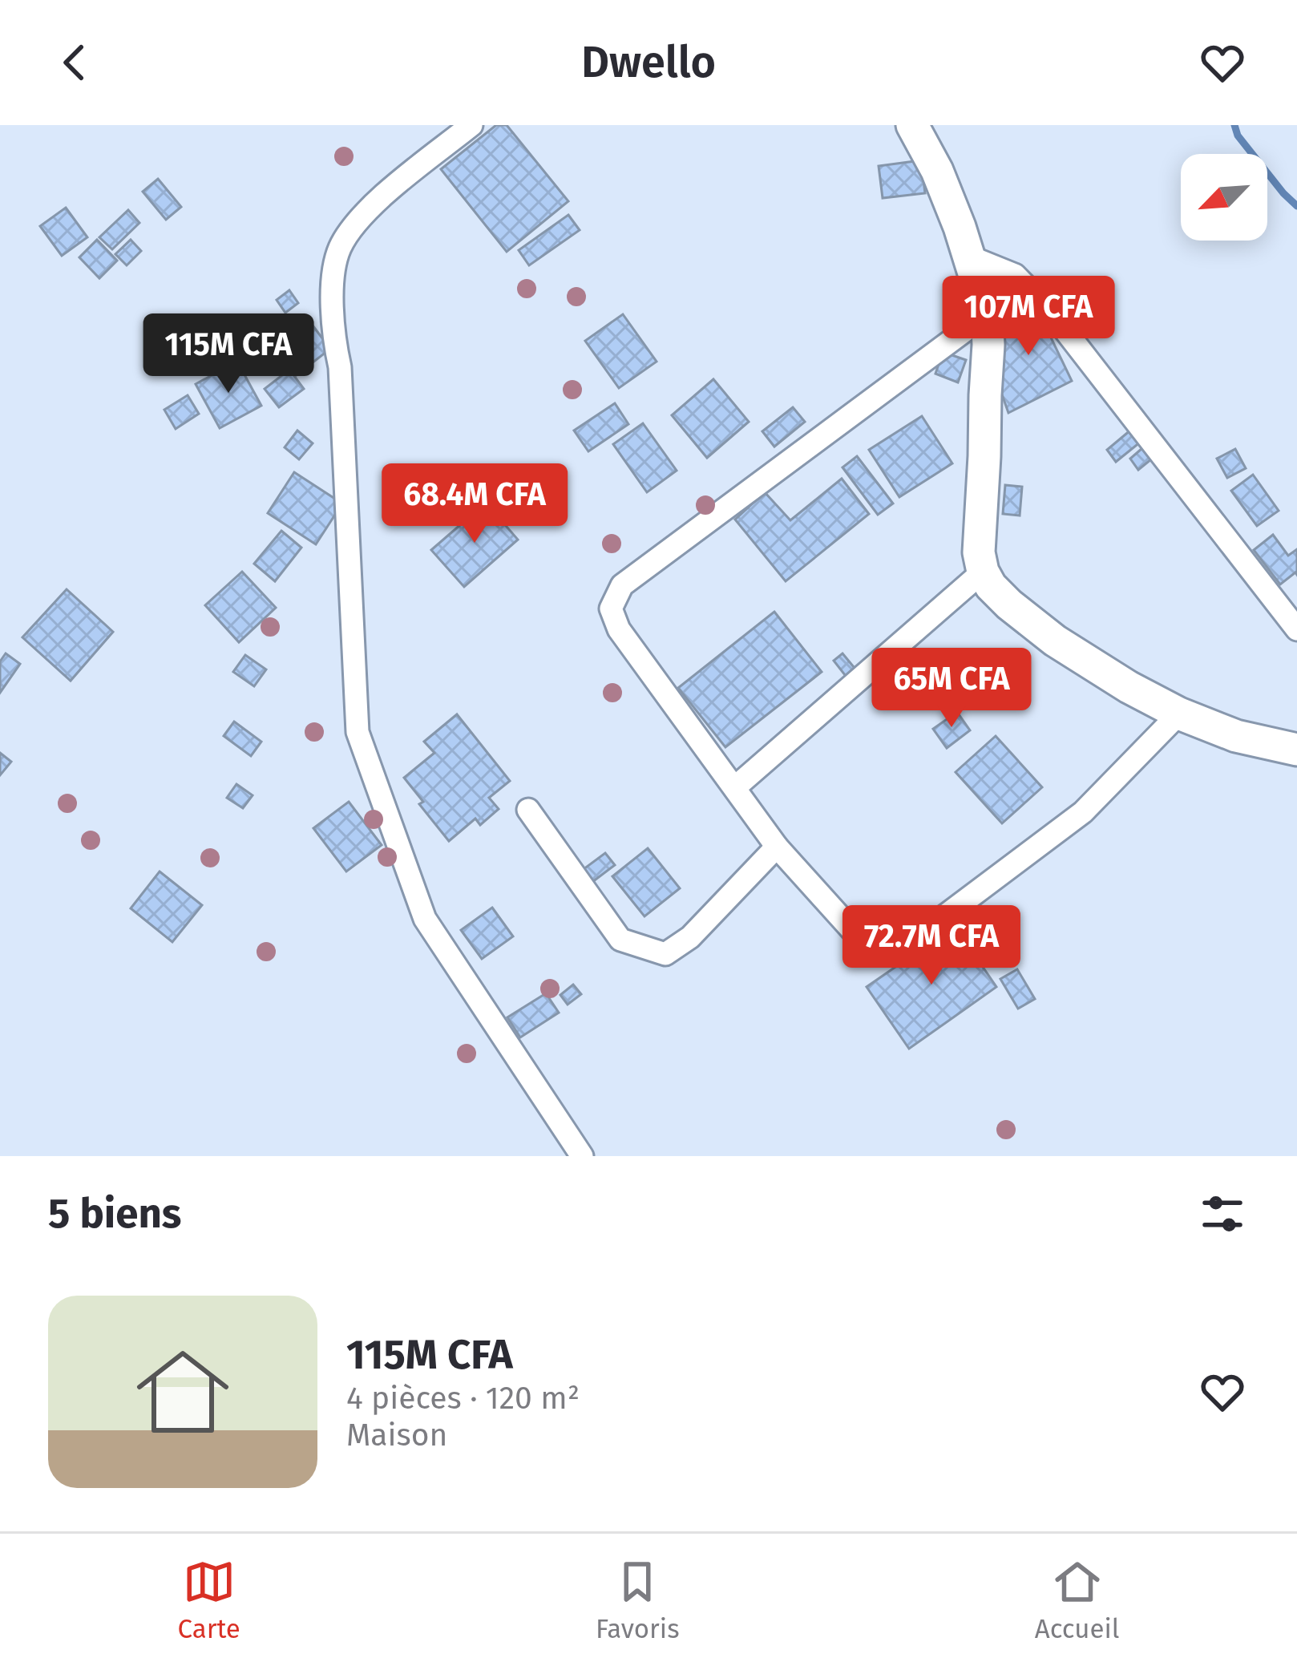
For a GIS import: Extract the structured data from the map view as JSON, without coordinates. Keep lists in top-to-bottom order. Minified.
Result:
{"north":"bottom left","page":{"header":"Dwello","price":["107M CFA","115M CFA","68.4M CFA","65M CFA","72.7M CFA"],"heading":"5 biens","list":[{"name":"115M CFA","note":"4 pièces · 120 m² · Maison"}],"tabs":["Carte","Favoris","Accueil"]}}
